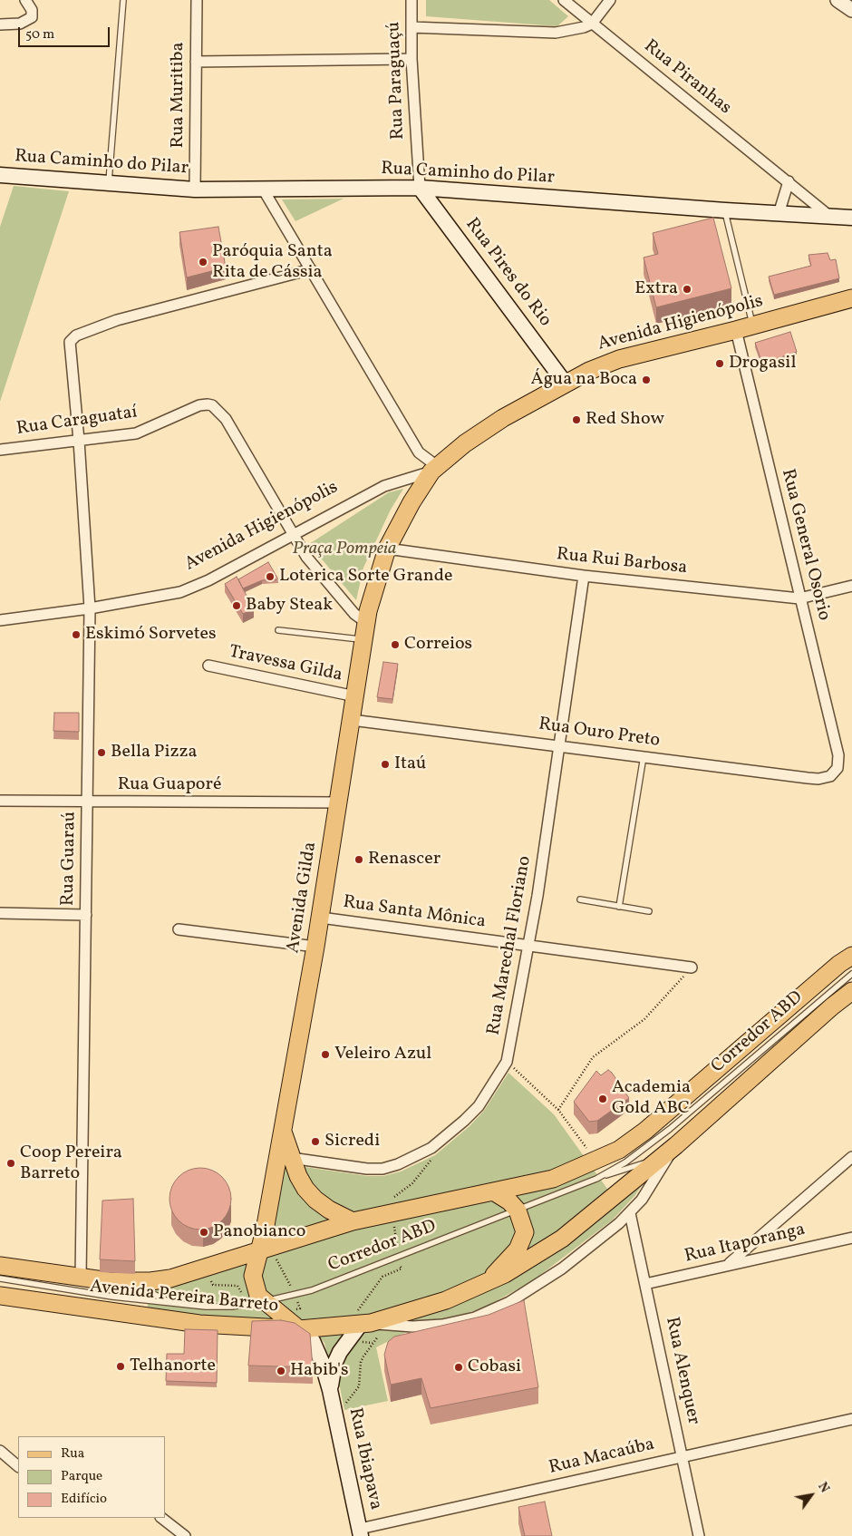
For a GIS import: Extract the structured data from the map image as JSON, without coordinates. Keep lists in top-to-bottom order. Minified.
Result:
{"streets":{"main road":["Rua Caminho do Pilar","Rua Pires do Rio","Avenida Higienópolis","Avenida Gilda","Avenida Pereira Barreto","Rua Ibiapava"],"street":["Rua Piranhas","Rua Paraguaçú","Rua Muritiba","Rua Caraguataí","Rua General Osorio","Rua Rui Barbosa","Travessa Gilda","Rua Ouro Preto","Rua Guaporé","Rua Guaraú","Rua Santa Mônica","Rua Marechal Floriano","Rua Itaporanga","Rua Alenquer","Rua Macaúba"],"lane":["Corredor ABD"]},"crossings":[["Rua Piranhas","Rua Caminho do Pilar"],["Rua Paraguaçú","Rua Caminho do Pilar"],["Rua Paraguaçú","Rua Pires do Rio"],["Rua Muritiba","Rua Caminho do Pilar"],["Rua Caminho do Pilar","Rua Pires do Rio"],["Rua Pires do Rio","Avenida Higienópolis"],["Avenida Higienópolis","Rua Caraguataí"],["Avenida Higienópolis","Rua General Osorio"],["Avenida Higienópolis","Rua Guaraú"],["Avenida Higienópolis","Avenida Gilda"],["Rua Caraguataí","Rua Guaraú"],["Rua General Osorio","Rua Rui Barbosa"],["Rua General Osorio","Rua Ouro Preto"],["Rua Rui Barbosa","Avenida Gilda"],["Rua Rui Barbosa","Rua Marechal Floriano"],["Travessa Gilda","Avenida Gilda"],["Rua Ouro Preto","Avenida Gilda"],["Rua Ouro Preto","Rua Marechal Floriano"],["Rua Guaporé","Rua Guaraú"],["Rua Guaporé","Avenida Gilda"],["Rua Guaraú","Avenida Pereira Barreto"],["Avenida Gilda","Rua Santa Mônica"],["Avenida Gilda","Corredor ABD"],["Avenida Gilda","Avenida Pereira Barreto"],["Avenida Gilda","Rua Ibiapava"],["Rua Santa Mônica","Rua Marechal Floriano"],["Corredor ABD","Avenida Pereira Barreto"],["Rua Itaporanga","Rua Alenquer"],["Avenida Pereira Barreto","Rua Ibiapava"],["Rua Alenquer","Rua Macaúba"],["Rua Macaúba","Rua Ibiapava"]],"parks":["Praça Pompeia"],"places":["Paróquia Santa Rita de Cássia","Extra","Drogasil","Água na Boca","Red Show","Loterica Sorte Grande","Baby Steak","Eskimó Sorvetes","Correios","Bella Pizza","Itaú","Renascer","Veleiro Azul","Academia Gold ABC","Sicredi","Coop Pereira Barreto","Panobianco","Telhanorte","Cobasi","Habib's"],"legend":["Rua","Parque","Edifício"],"scale_bar":"50 m","north":"top right"}
